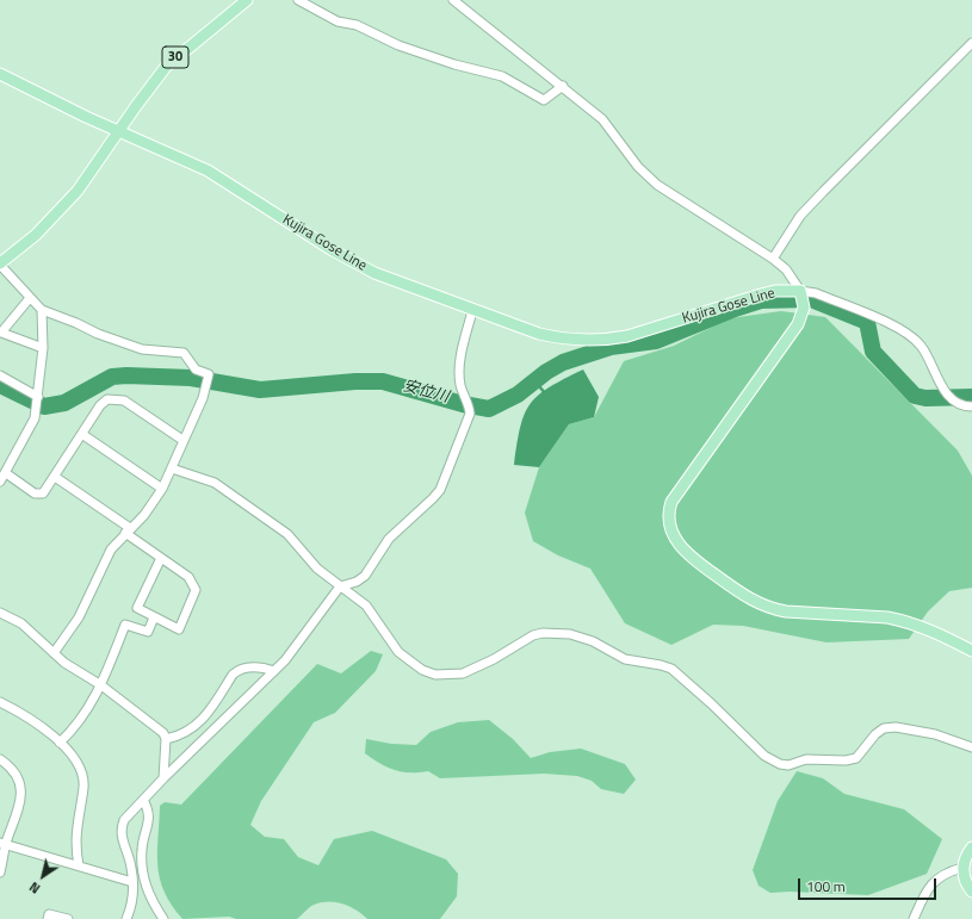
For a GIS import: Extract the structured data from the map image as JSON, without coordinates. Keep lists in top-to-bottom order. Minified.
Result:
{"streets":{"main road":["30","Kujira Gose Line"]},"crossings":[["30","Kujira Gose Line"]],"water":["安位川"],"scale_bar":"100 m","north":"bottom left"}
